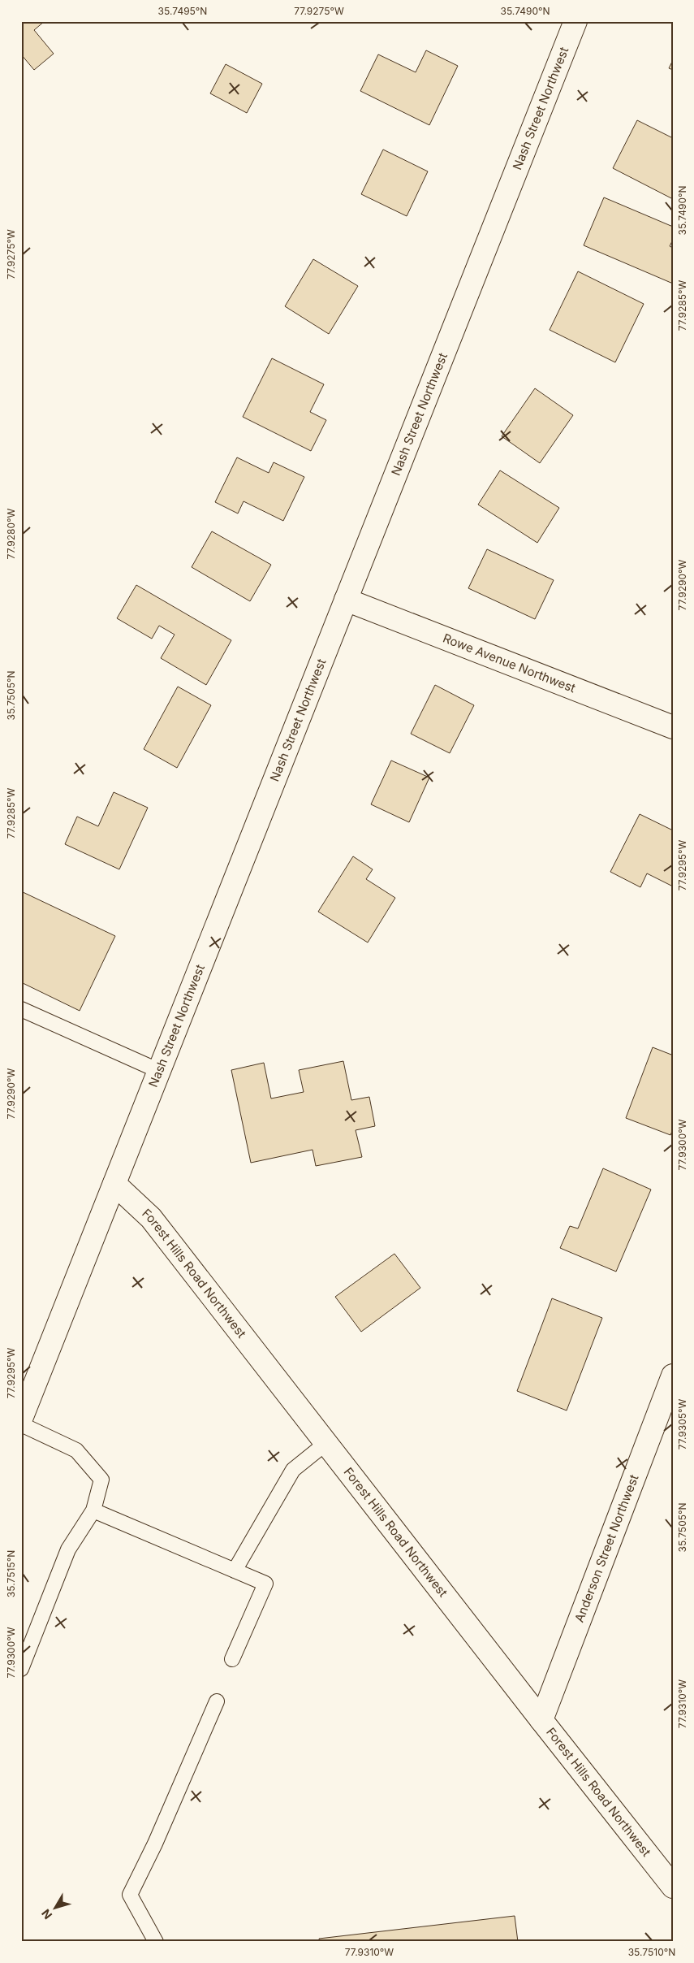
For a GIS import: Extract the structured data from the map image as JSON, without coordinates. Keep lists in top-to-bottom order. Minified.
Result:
{"streets":{"main road":["Nash Street Northwest","Rowe Avenue Northwest","Forest Hills Road Northwest","Anderson Street Northwest"]},"crossings":[["Nash Street Northwest","Rowe Avenue Northwest"],["Nash Street Northwest","Forest Hills Road Northwest"],["Forest Hills Road Northwest","Anderson Street Northwest"]],"north":"bottom left","coordinates":["35.7495°N","77.9275°W","35.7490°N","77.9285°W","77.9280°W","77.9290°W","35.7505°N","77.9295°W","77.9300°W","77.9305°W","35.7515°N","77.9310°W","35.7510°N"]}
